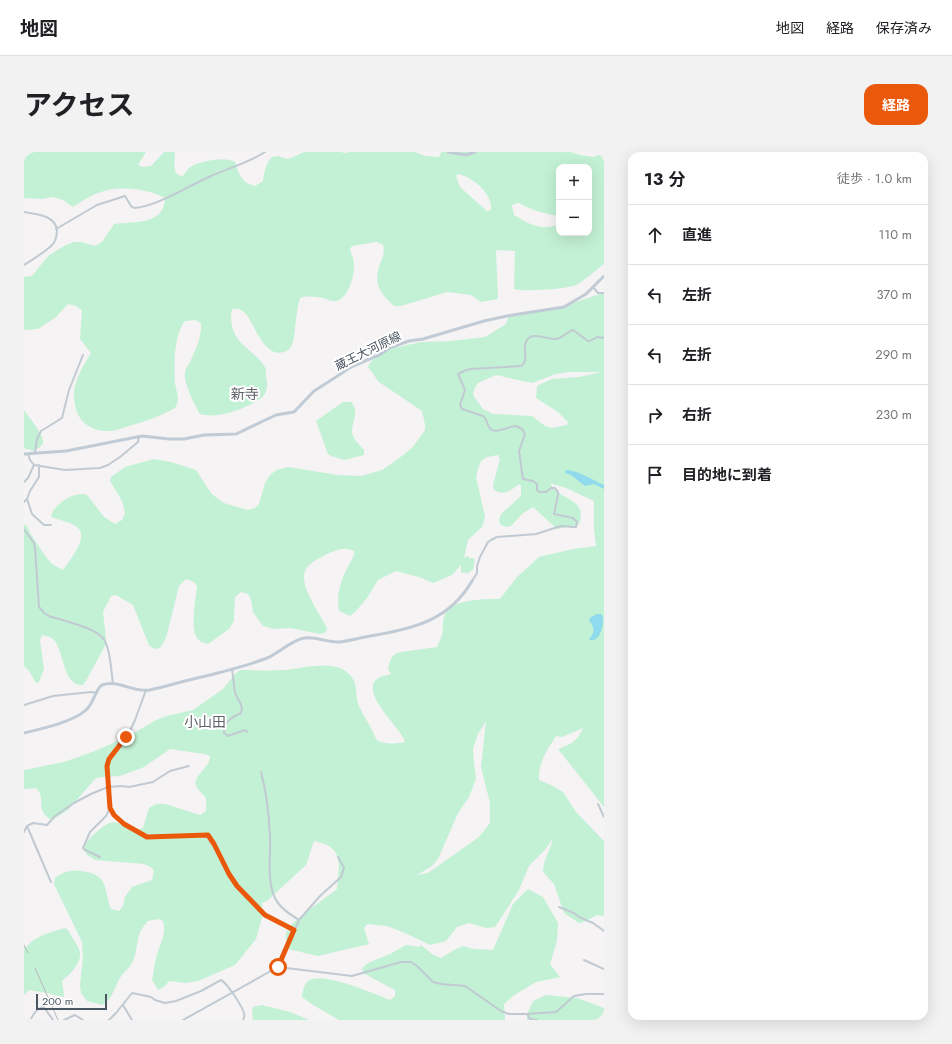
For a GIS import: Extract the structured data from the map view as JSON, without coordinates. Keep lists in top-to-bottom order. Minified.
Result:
{"streets":{"main road":["蔵王大河原線"]},"districts":["新寺","小山田"],"scale_bar":"200 m","page":{"header":"地図","nav":["地図","経路","保存済み"],"title":"アクセス","buttons":"経路","heading":["13 分","徒歩 · 1.0 km"],"map_buttons":["+","−"],"list":[["直進","110 m"],["左折","370 m"],["左折","290 m"],["右折","230 m"],"目的地に到着"],"scale":"200 m"}}
